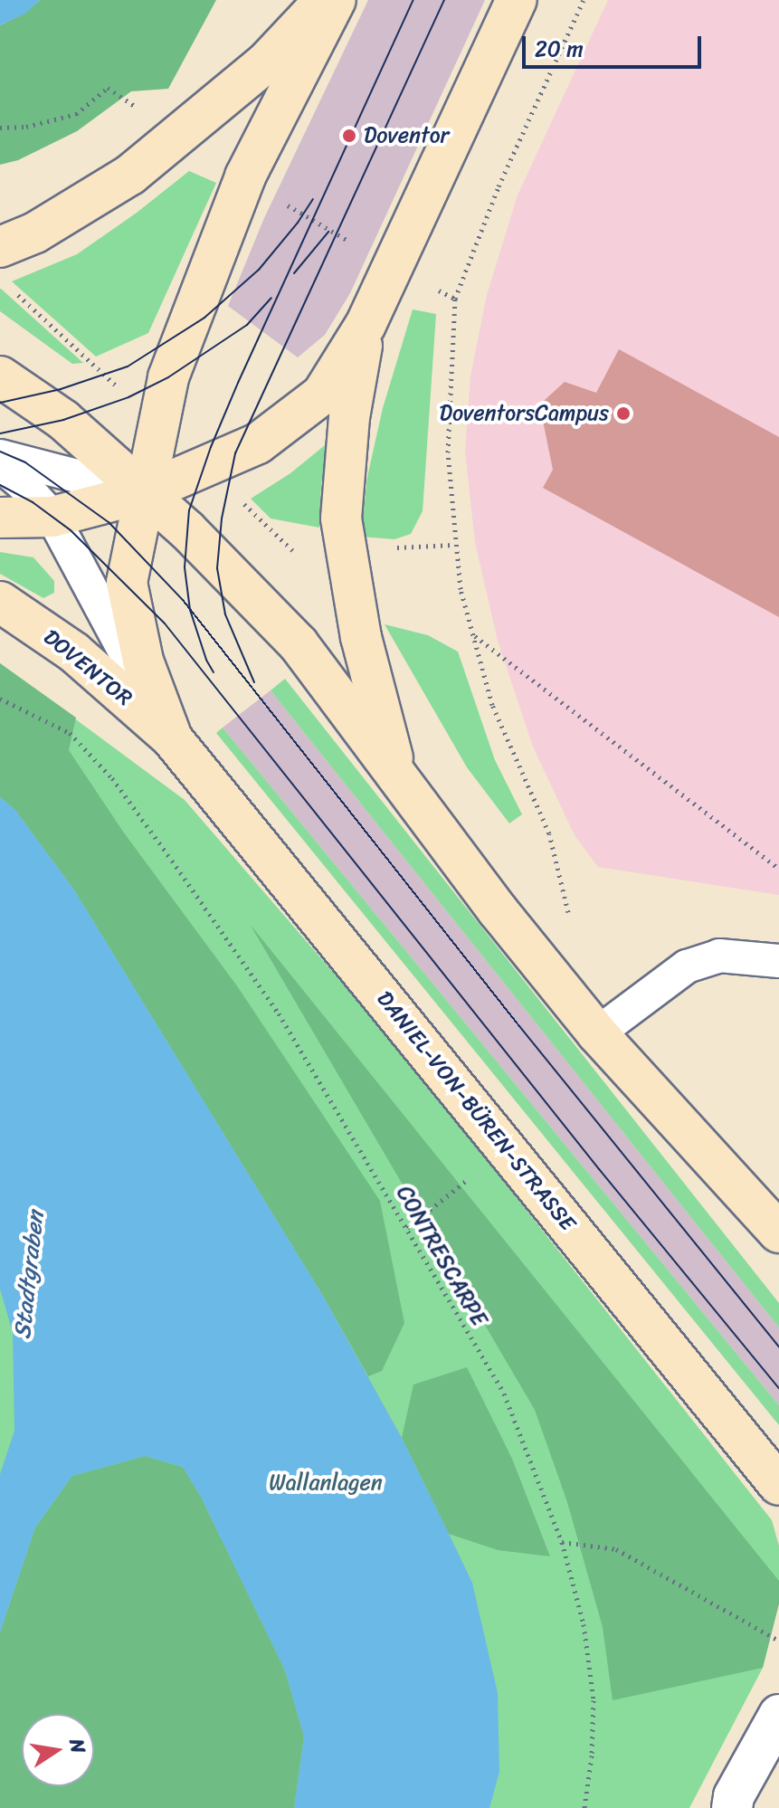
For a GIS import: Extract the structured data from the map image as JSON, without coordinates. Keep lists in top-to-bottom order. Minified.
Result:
{"streets":{"main road":["DOVENTOR","DANIEL-VON-BÜREN-STRASSE"],"path":["CONTRESCARPE"]},"crossings":[["DOVENTOR","DANIEL-VON-BÜREN-STRASSE"]],"water":["Stadtgraben"],"parks":["Wallanlagen"],"places":["Doventor","DoventorsCampus"],"scale_bar":"20 m","north":"right"}
